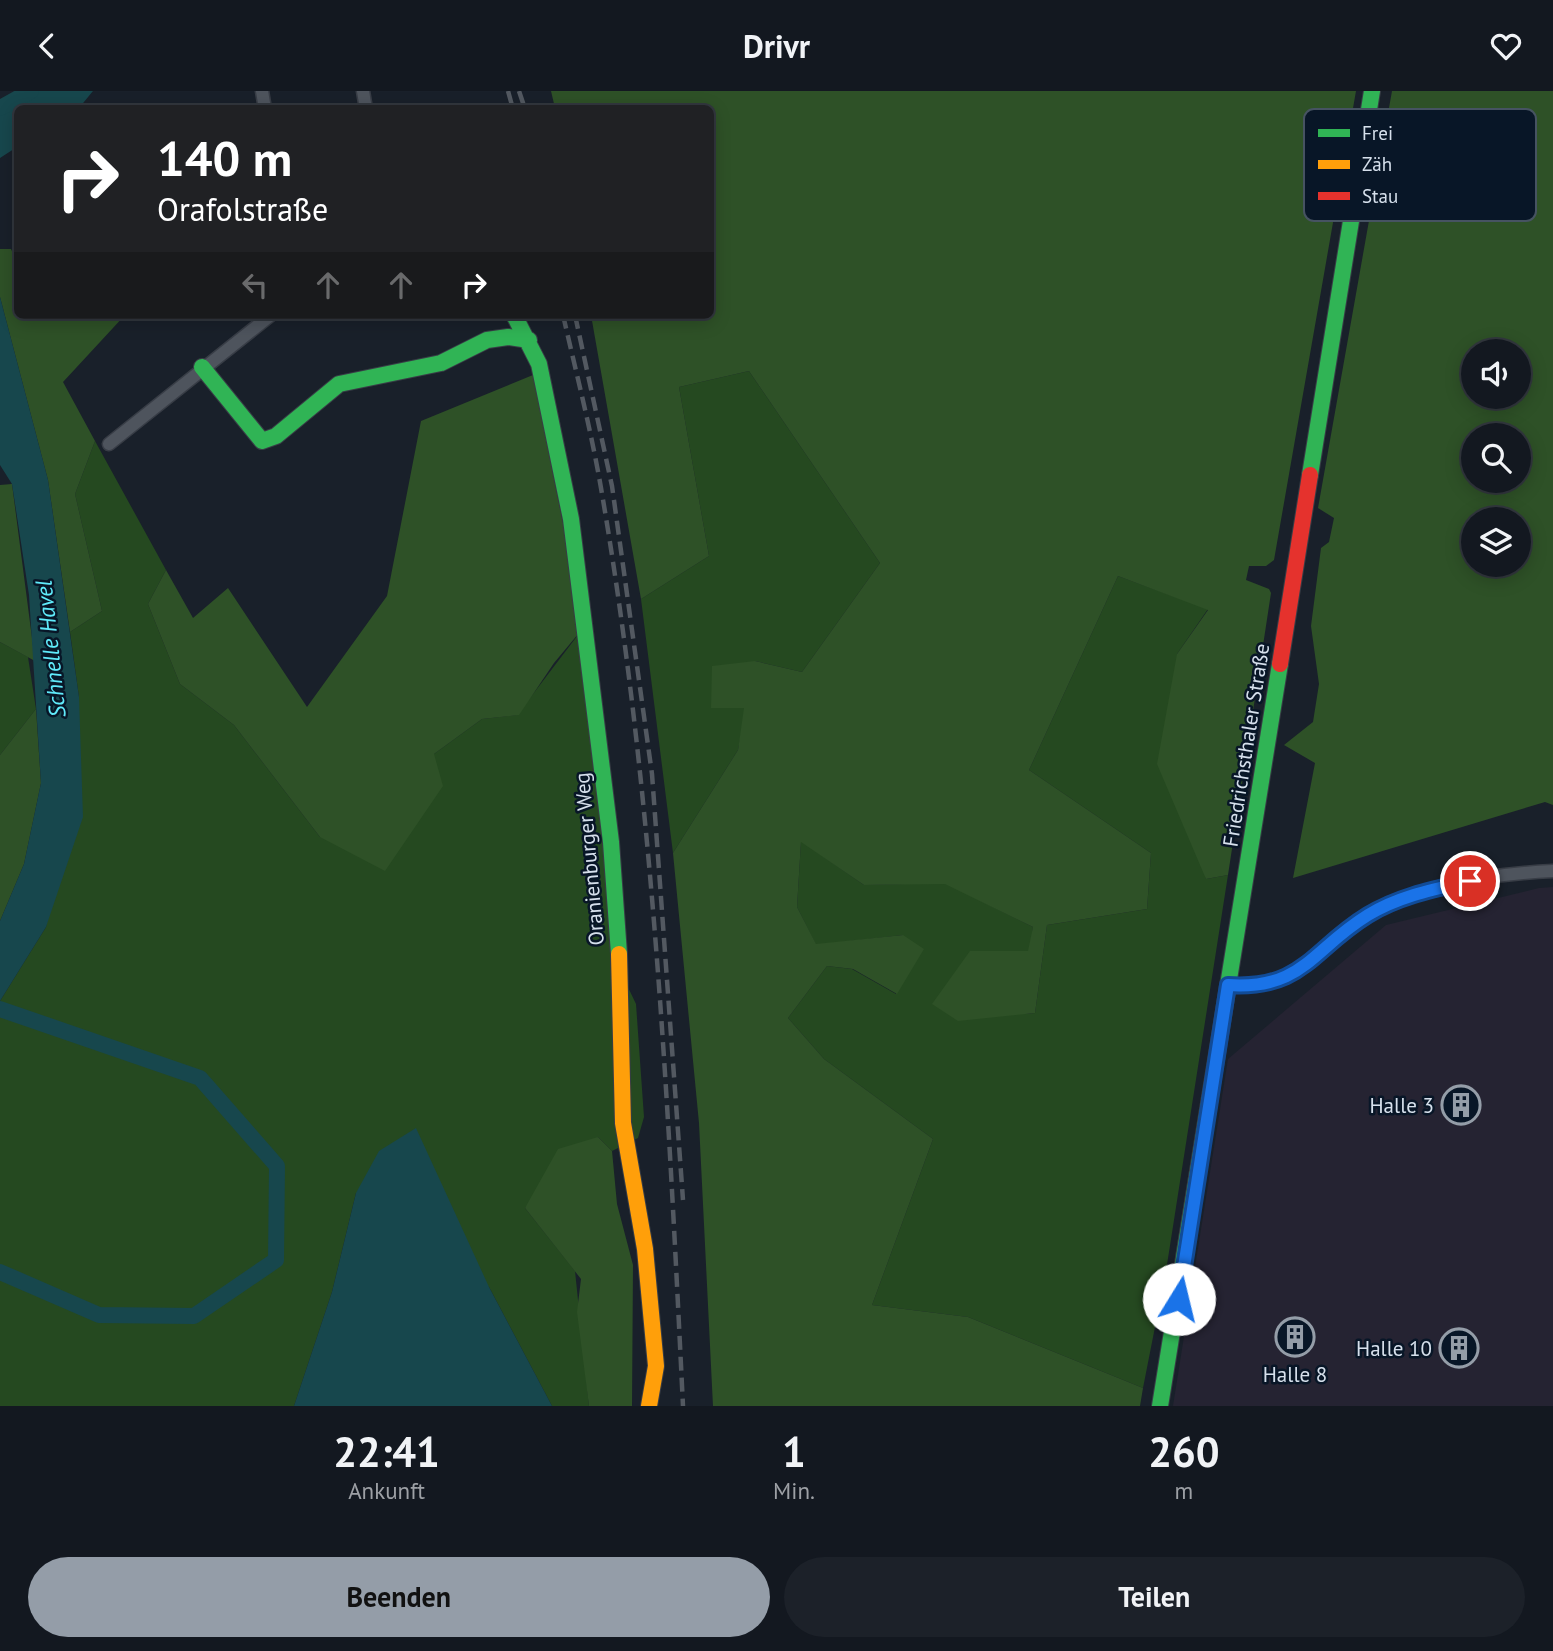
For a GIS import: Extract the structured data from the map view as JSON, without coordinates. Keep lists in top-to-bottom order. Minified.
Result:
{"streets":{"street":["Friedrichsthaler Straße","Oranienburger Weg"]},"water":["Schnelle Havel"],"places":{"building":["Halle 3","Halle 8","Halle 10"]},"legend":["Frei","Zäh","Stau"],"page":{"header":"Drivr","turn":["140 m","Orafolstraße"],"eta":["22:41","Ankunft","1","Min.","260","m"],"buttons":["Beenden","Teilen"]}}
